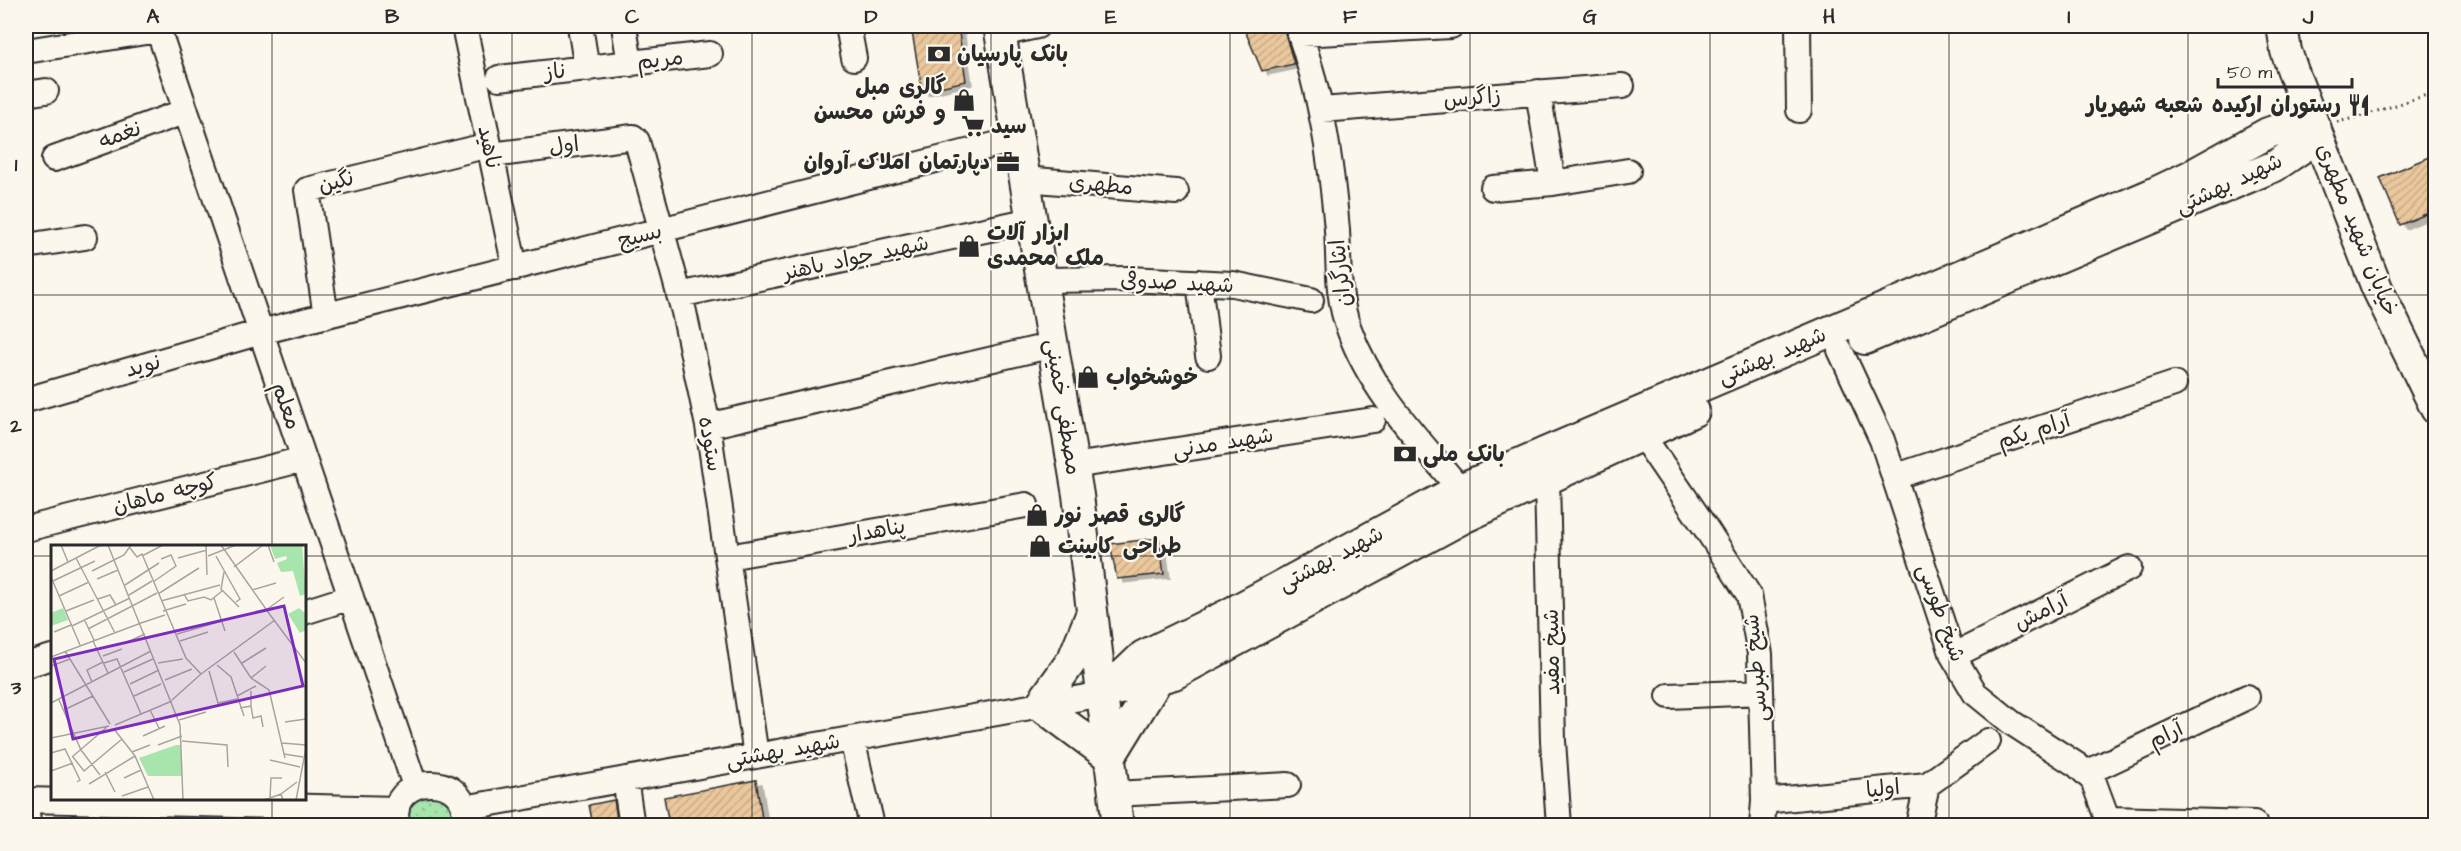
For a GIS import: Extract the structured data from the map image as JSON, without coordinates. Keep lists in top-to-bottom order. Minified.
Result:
{"streets":{"main road":["شهید بهشتی","خیابان شهید مطهری","مصطفی خمینی"],"street":["مریم","ناز","زاگرس","نغمه","اول","ناهید","نگین","مطهری","بسیج","شهید جواد باهنر","ایثارگران","شهید صدوقی","نوید","معلم","آرام یکم","شهید مدنی","ستوده","کوچه ماهان","پناهدار","آرامش","شیخ طوسی","شیخ مفید","شیخ طبرسی","آرام","اولیا"]},"crossings":[["مریم","ناز"],["زاگرس","ایثارگران"],["نغمه","معلم"],["اول","ناهید"],["اول","نگین"],["اول","ستوده"],["ناهید","نگین"],["ناهید","بسیج"],["نگین","بسیج"],["شهید بهشتی","خیابان شهید مطهری"],["شهید بهشتی","ایثارگران"],["شهید بهشتی","مصطفی خمینی"],["شهید بهشتی","ستوده"],["شهید بهشتی","شیخ طوسی"],["شهید بهشتی","شیخ مفید"],["شهید بهشتی","شیخ طبرسی"],["مطهری","مصطفی خمینی"],["بسیج","نوید"],["بسیج","معلم"],["بسیج","مصطفی خمینی"],["بسیج","ستوده"],["شهید جواد باهنر","مصطفی خمینی"],["شهید جواد باهنر","ستوده"],["شهید صدوقی","مصطفی خمینی"],["نوید","معلم"],["معلم","کوچه ماهان"],["مصطفی خمینی","شهید مدنی"],["آرام یکم","شیخ طوسی"],["ستوده","پناهدار"],["آرامش","شیخ طوسی"],["شیخ طوسی","آرام"],["شیخ طبرسی","اولیا"]],"places":{"bank":["بانک پارسیان","بانک ملی"],"shop":["گالری مبل و فرش محسن","ابزار آلات ملک محمدی","خوشخواب","گالری قصر نور","طراحی کابینت"],"restaurant":["رستوران ارکیده شعبه شهریار"],"supermarket":["سید"],"office":["دپارتمان املاک آروان"]},"scale_bar":"50 m","grid":{"columns":["A","B","C","D","E","F","G","H","I","J"],"rows":["1","2","3"]}}
